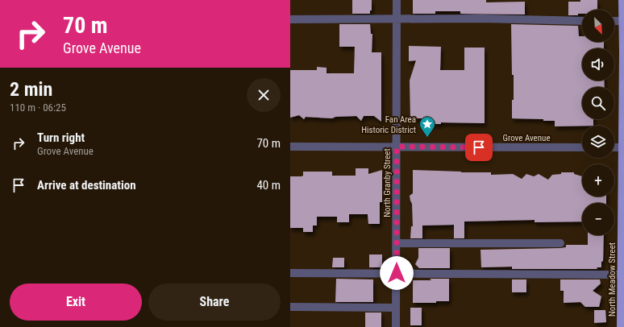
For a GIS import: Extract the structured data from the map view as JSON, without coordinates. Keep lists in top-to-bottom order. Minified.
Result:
{"streets":{"main road":["North Meadow Street"],"street":["Grove Avenue","North Granby Street"]},"crossings":[["Grove Avenue","North Granby Street"]],"places":{"place":["Fan Area Historic District"]},"north":"bottom right","page":{"turn":["70 m","Grove Avenue"],"map_buttons":["+","−"],"heading":["2 min","110 m · 06:25"],"list":[{"name":"Turn right","note":"Grove Avenue","value":"70 m"},{"name":"Arrive at destination","value":"40 m"}],"buttons":["Exit","Share"]}}
